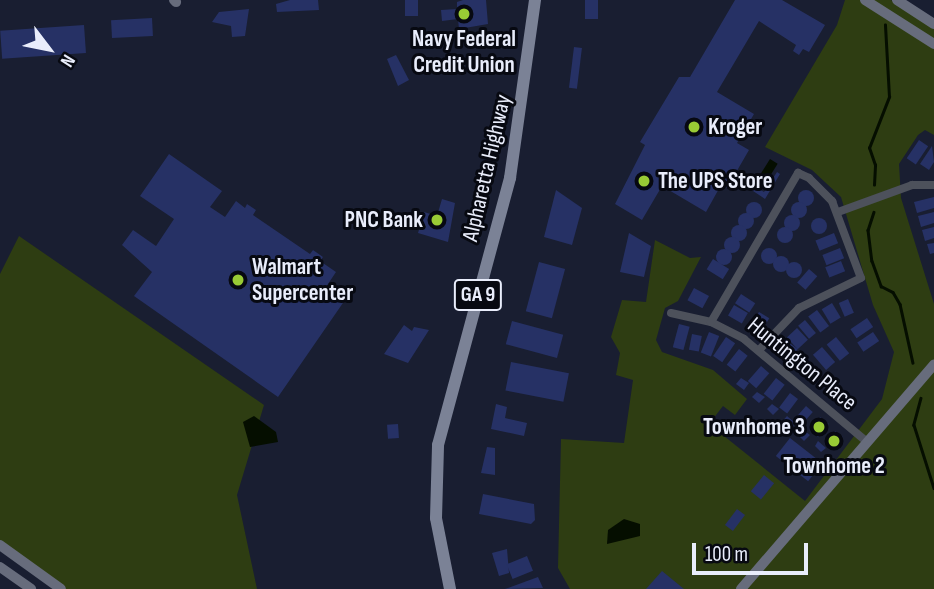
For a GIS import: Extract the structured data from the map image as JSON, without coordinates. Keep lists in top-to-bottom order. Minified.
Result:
{"streets":{"main road":["Alpharetta Highway","GA 9"],"street":["Huntington Place"]},"places":["Navy Federal Credit Union","Kroger","The UPS Store","PNC Bank","Walmart Supercenter","Townhome 3","Townhome 2"],"scale_bar":"100 m","north":"bottom right"}
